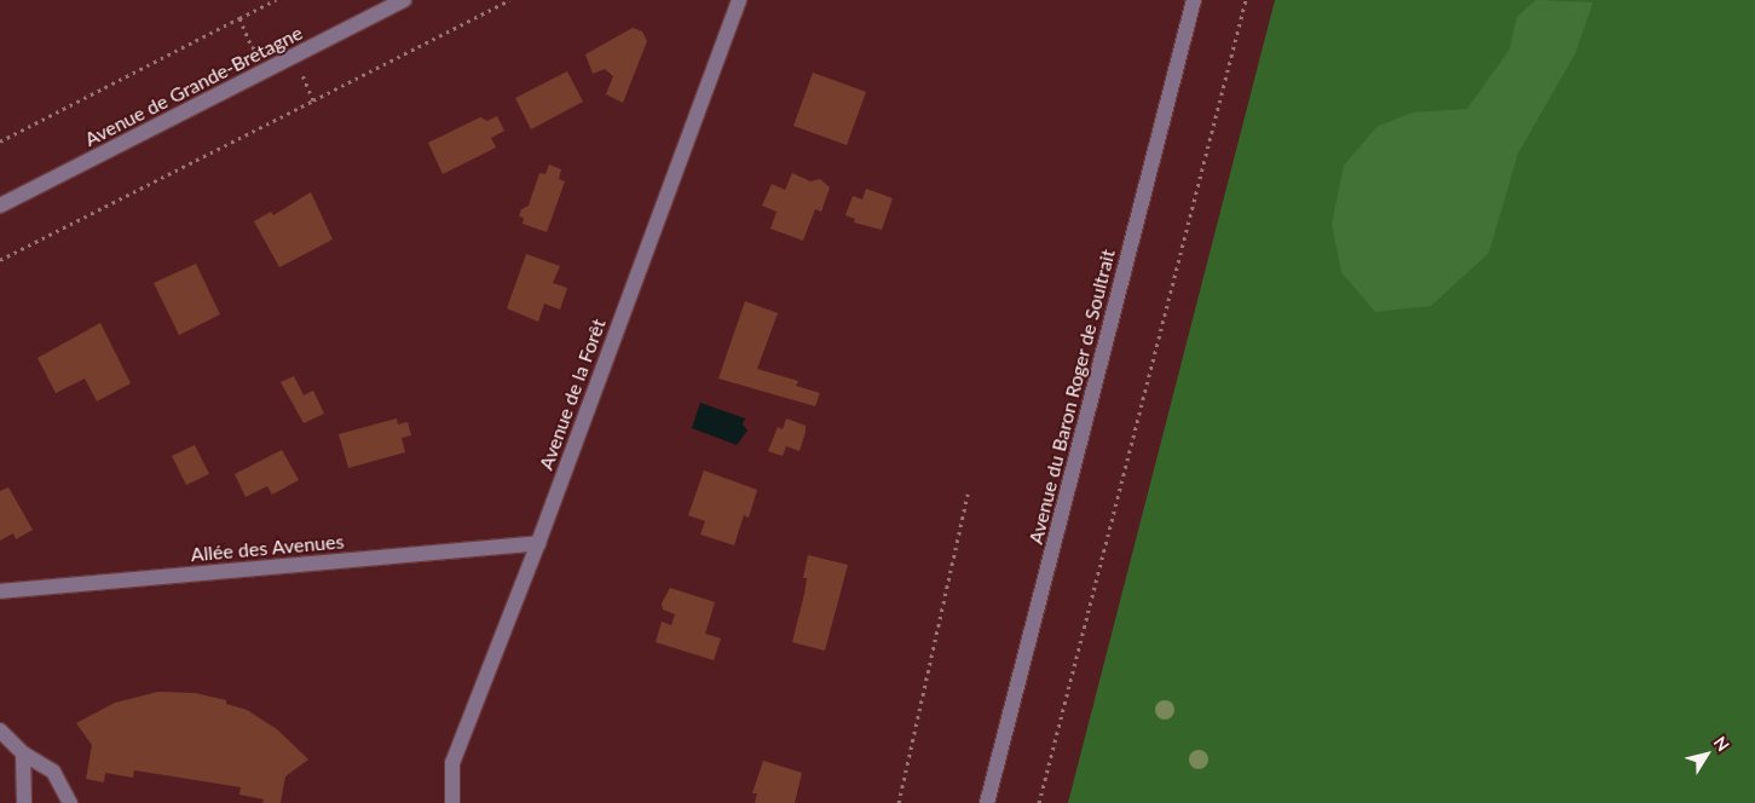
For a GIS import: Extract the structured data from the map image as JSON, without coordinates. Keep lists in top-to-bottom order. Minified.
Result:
{"streets":{"street":["Avenue de Grande-Bretagne","Avenue de la Forêt","Avenue du Baron Roger de Soultrait","Allée des Avenues"]},"crossings":[["Avenue de la Forêt","Allée des Avenues"]],"north":"top right"}
